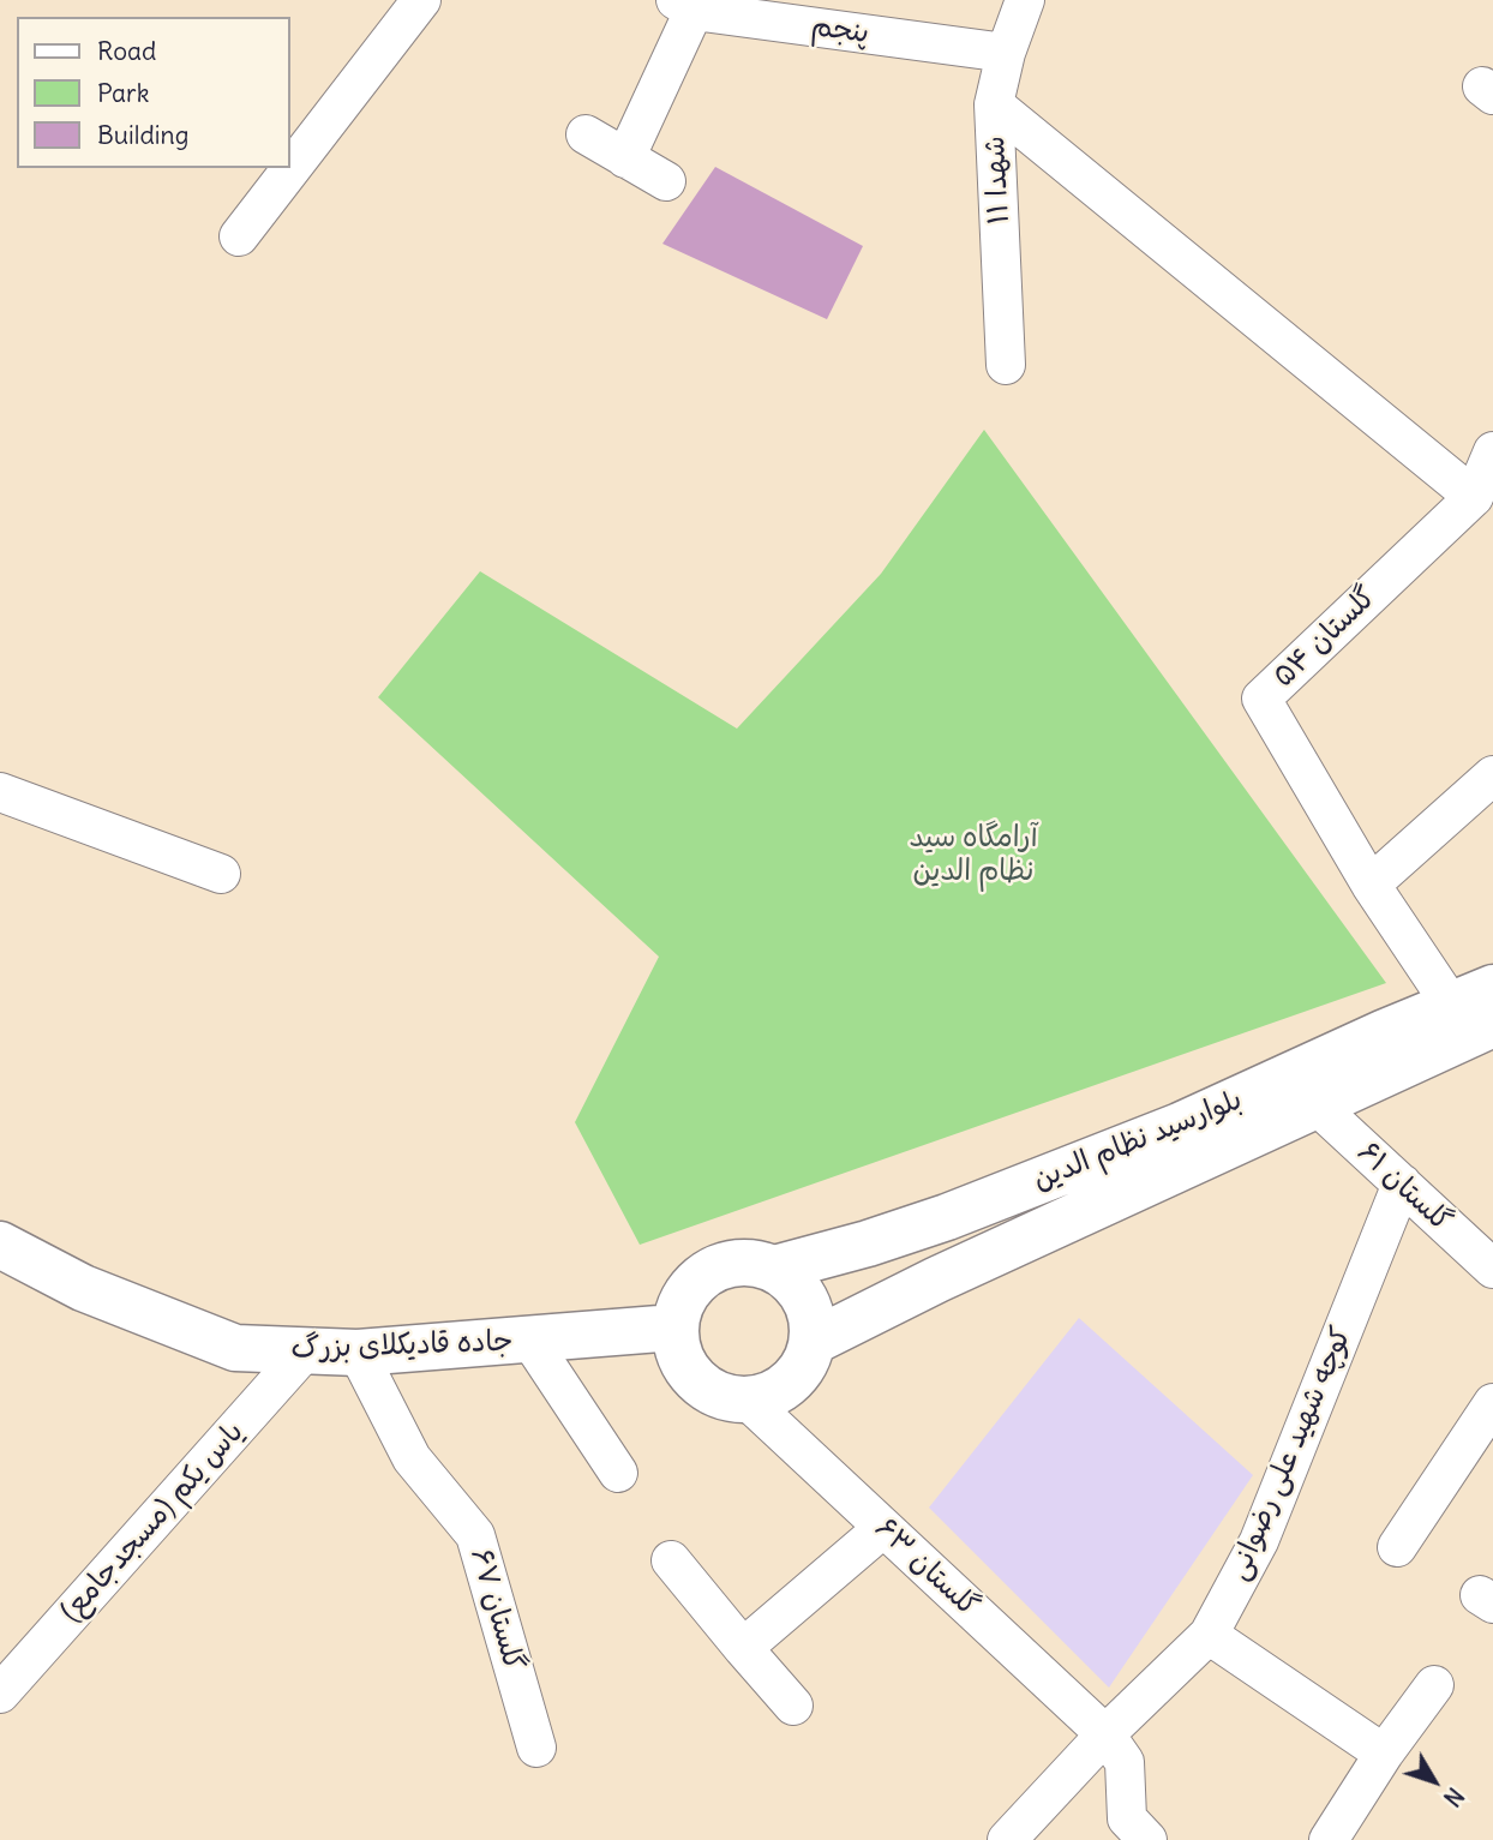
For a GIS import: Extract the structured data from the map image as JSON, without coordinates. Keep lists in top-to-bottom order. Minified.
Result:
{"streets":{"main road":["بلوارسید نظام الدین","جاده قادیکلای بزرگ"],"street":["پنجم","شهدا ۱۱","گلستان ۵۴","گلستان ۶۱","کوچه شهید علی رضوانی","یاس یکم (مسجدجامع)","گلستان ۶۳","گلستان ۶۷"]},"crossings":[["پنجم","شهدا ۱۱"],["بلوارسید نظام الدین","گلستان ۶۱"],["بلوارسید نظام الدین","جاده قادیکلای بزرگ"],["بلوارسید نظام الدین","گلستان ۶۳"],["گلستان ۶۱","کوچه شهید علی رضوانی"],["جاده قادیکلای بزرگ","یاس یکم (مسجدجامع)"],["جاده قادیکلای بزرگ","گلستان ۶۳"],["جاده قادیکلای بزرگ","گلستان ۶۷"],["کوچه شهید علی رضوانی","گلستان ۶۳"]],"parks":["آرامگاه سید نظام الدین"],"legend":["Road","Park","Building"],"north":"bottom right"}
